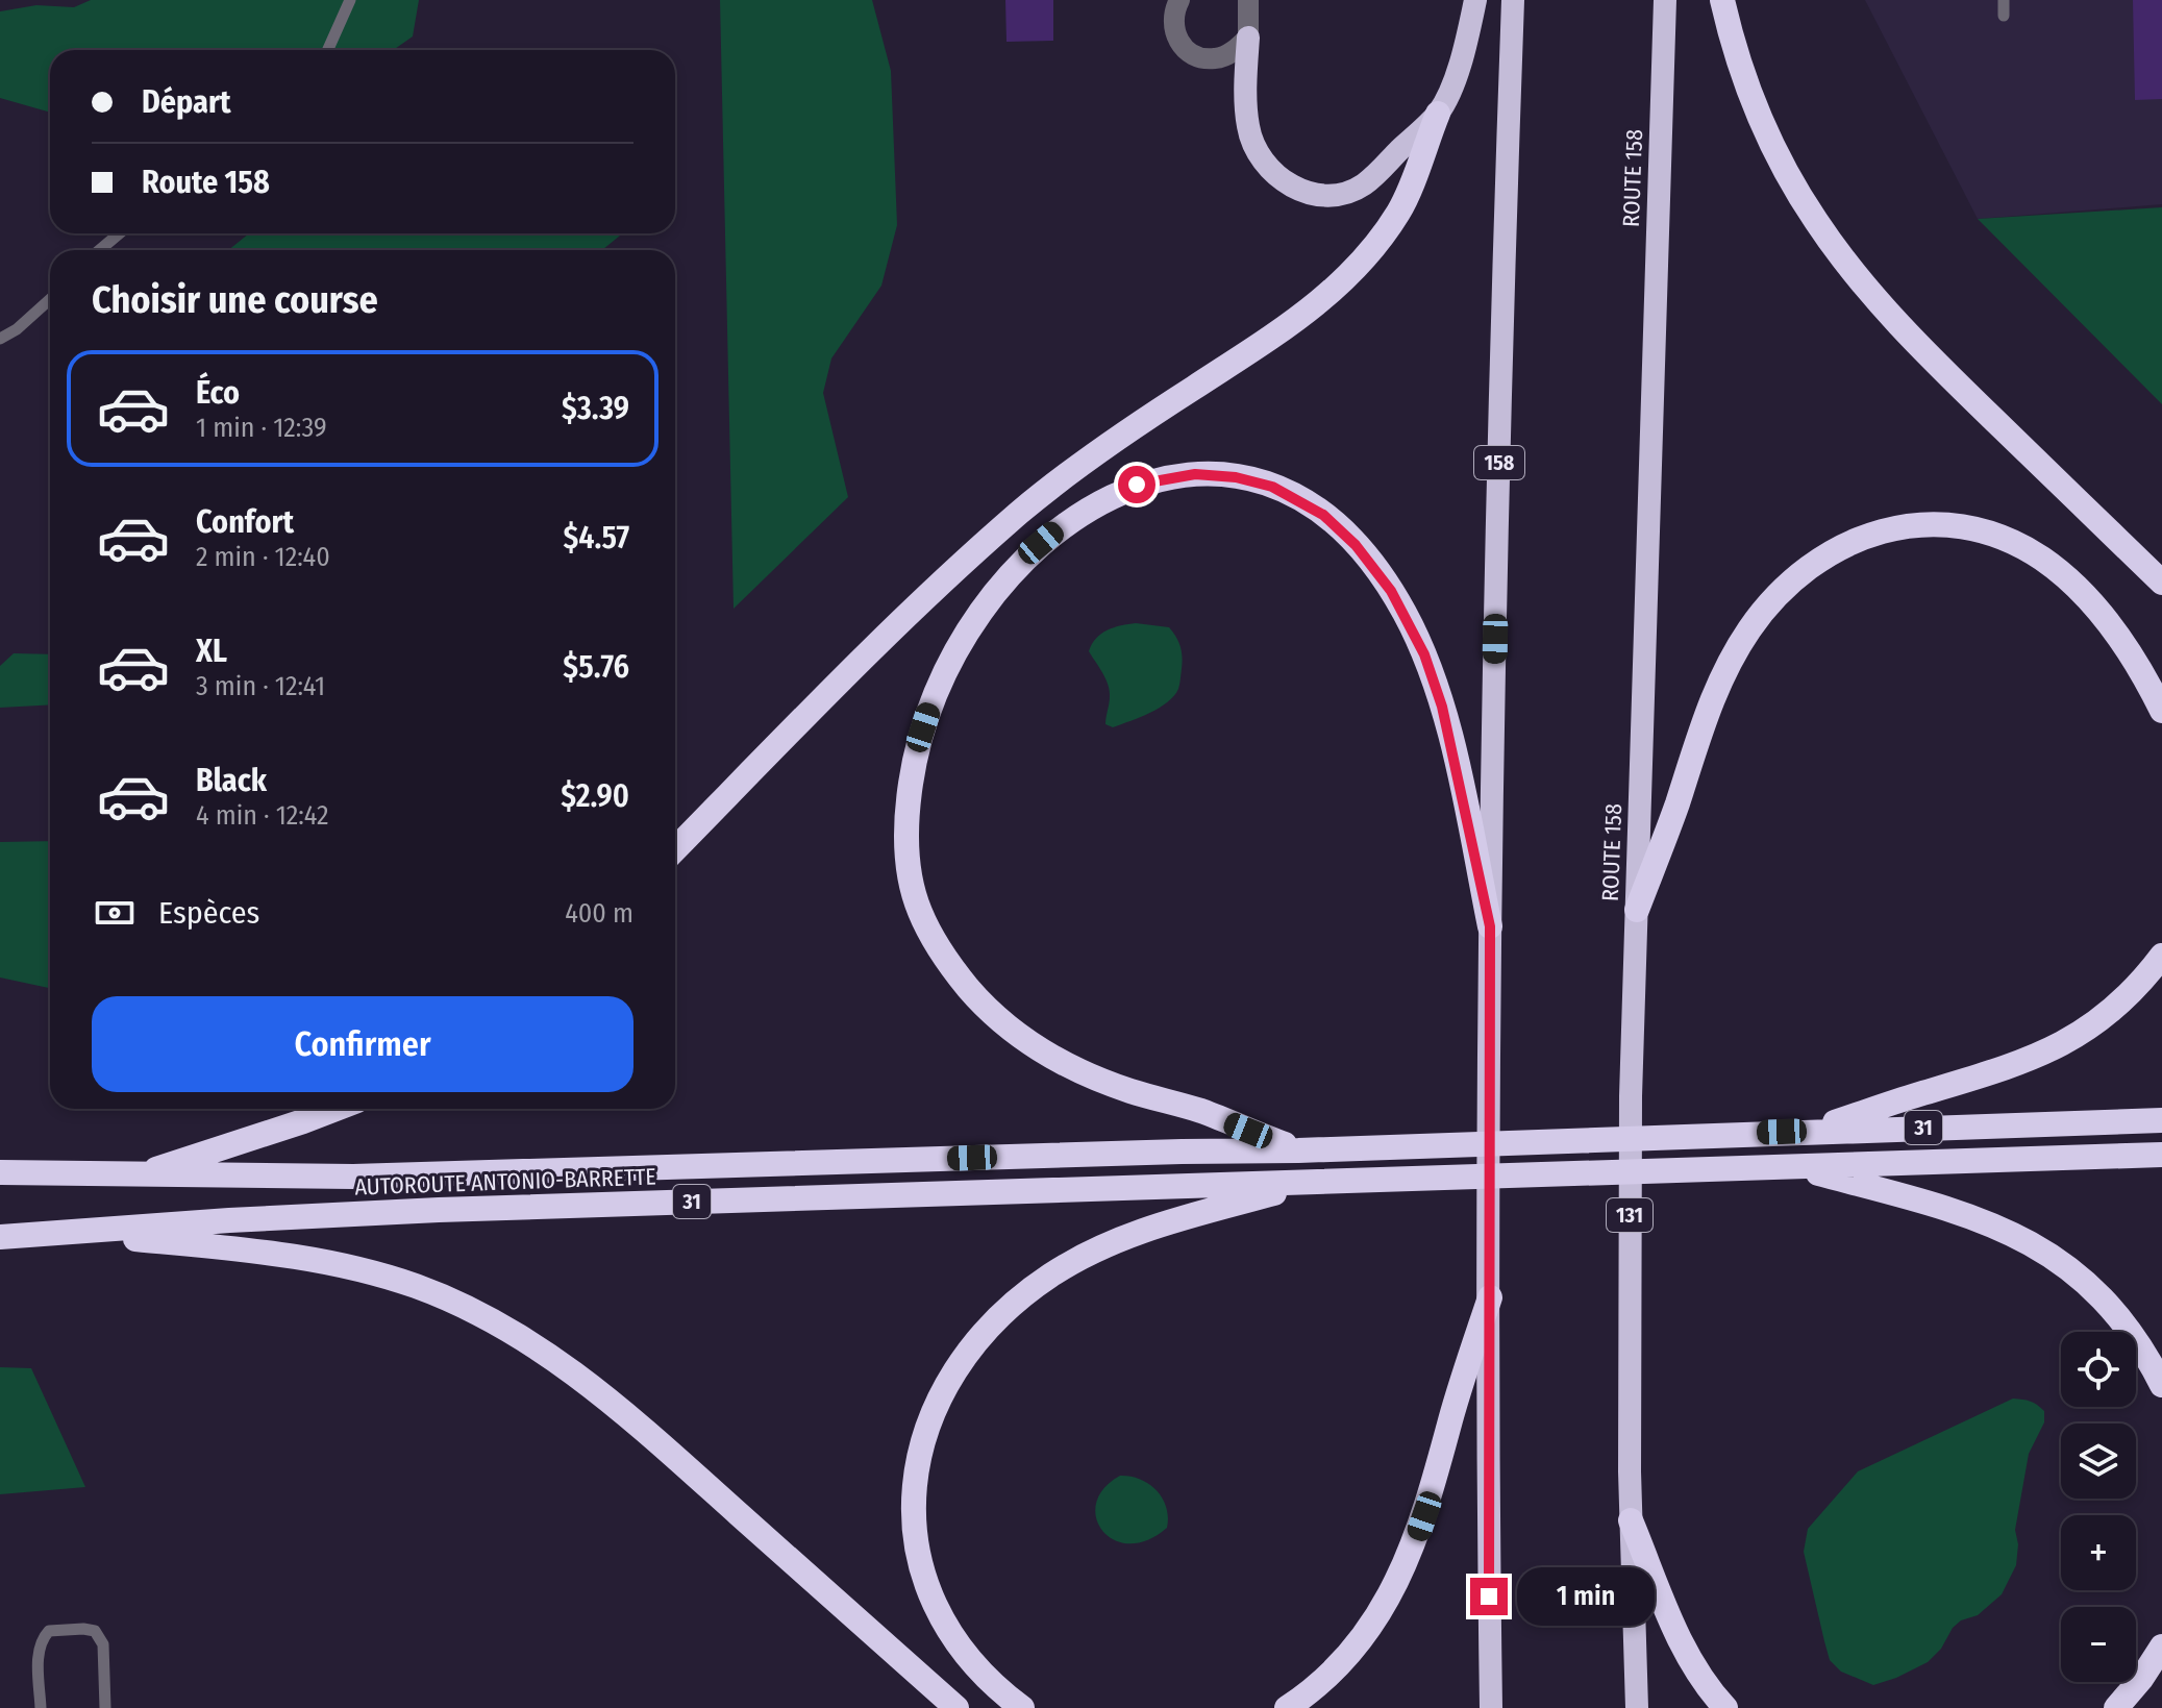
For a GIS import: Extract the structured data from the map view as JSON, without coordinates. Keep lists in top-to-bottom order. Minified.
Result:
{"streets":{"highway":["ROUTE 158","158","31","AUTOROUTE ANTONIO-BARRETTE","131"]},"page":{"banner":["Départ","Route 158"],"heading":"Choisir une course","list":[{"name":"Éco","note":"1 min · 12:39","value":"$3.39"},{"name":"Confort","note":"2 min · 12:40","value":"$4.57"},{"name":"XL","note":"3 min · 12:41","value":"$5.76"},{"name":"Black","note":"4 min · 12:42","value":"$2.90"}],"pay":["Espèces","400 m"],"buttons":"Confirmer","map_buttons":["+","−"],"bubble":"1 min"}}
